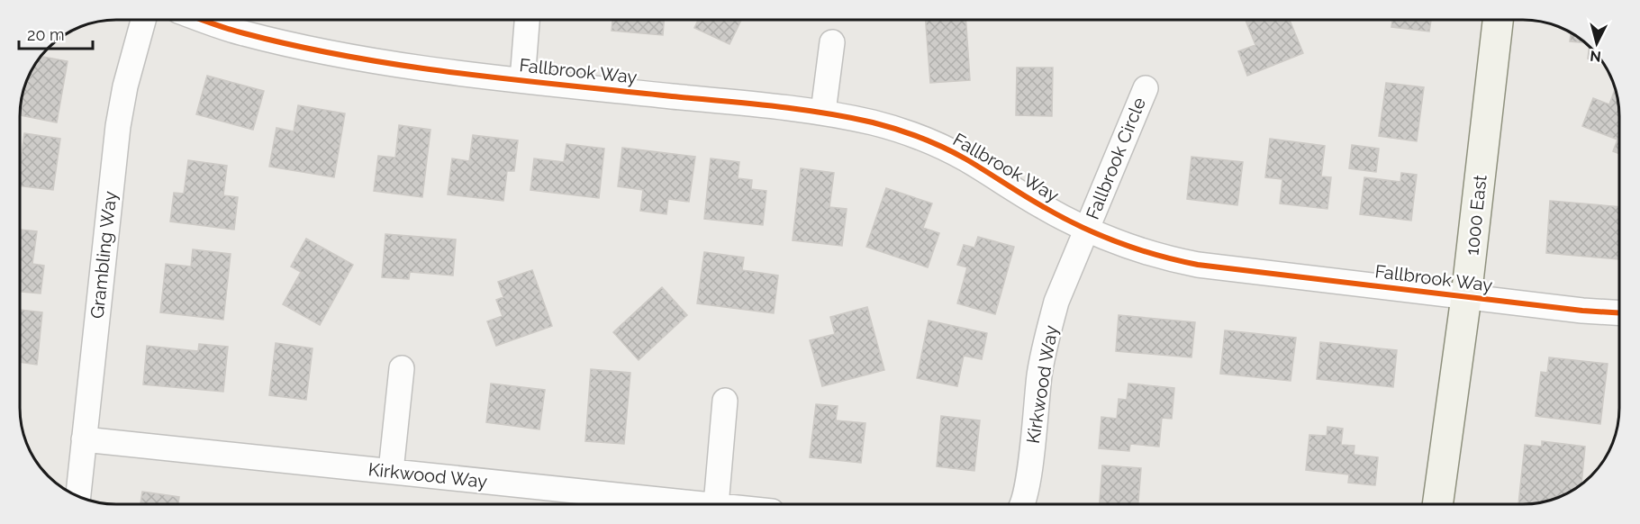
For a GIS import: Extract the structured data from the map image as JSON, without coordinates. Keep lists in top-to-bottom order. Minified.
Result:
{"streets":{"street":["Fallbrook Way","Fallbrook Circle","1000 East","Grambling Way","Kirkwood Way"]},"crossings":[["Fallbrook Way","Fallbrook Circle"],["Fallbrook Way","1000 East"],["Fallbrook Way","Kirkwood Way"],["Fallbrook Circle","Kirkwood Way"],["Grambling Way","Kirkwood Way"]],"scale_bar":"20 m","north":"bottom"}
